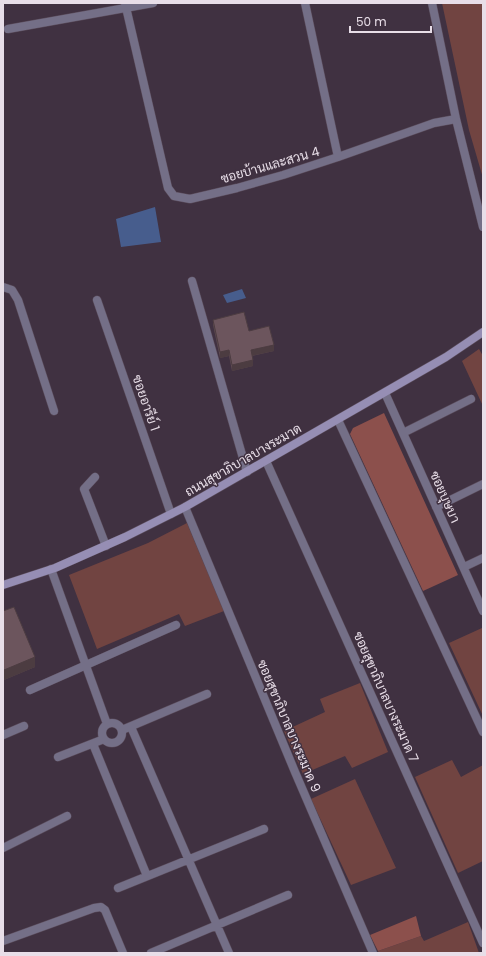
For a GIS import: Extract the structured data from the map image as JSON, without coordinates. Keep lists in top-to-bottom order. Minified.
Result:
{"streets":{"street":["ซอยบ้านและสวน 4","ซอยอารีย์ 1","ถนนสุขาภิบาลบางระมาด","ซอยบุษบา","ซอยสุขาภิบาลบางระมาด 7","ซอยสุขาภิบาลบางระมาด 9"]},"crossings":[["ซอยอารีย์ 1","ถนนสุขาภิบาลบางระมาด"],["ถนนสุขาภิบาลบางระมาด","ซอยบุษบา"],["ถนนสุขาภิบาลบางระมาด","ซอยสุขาภิบาลบางระมาด 7"],["ถนนสุขาภิบาลบางระมาด","ซอยสุขาภิบาลบางระมาด 9"]],"scale_bar":"50 m"}
